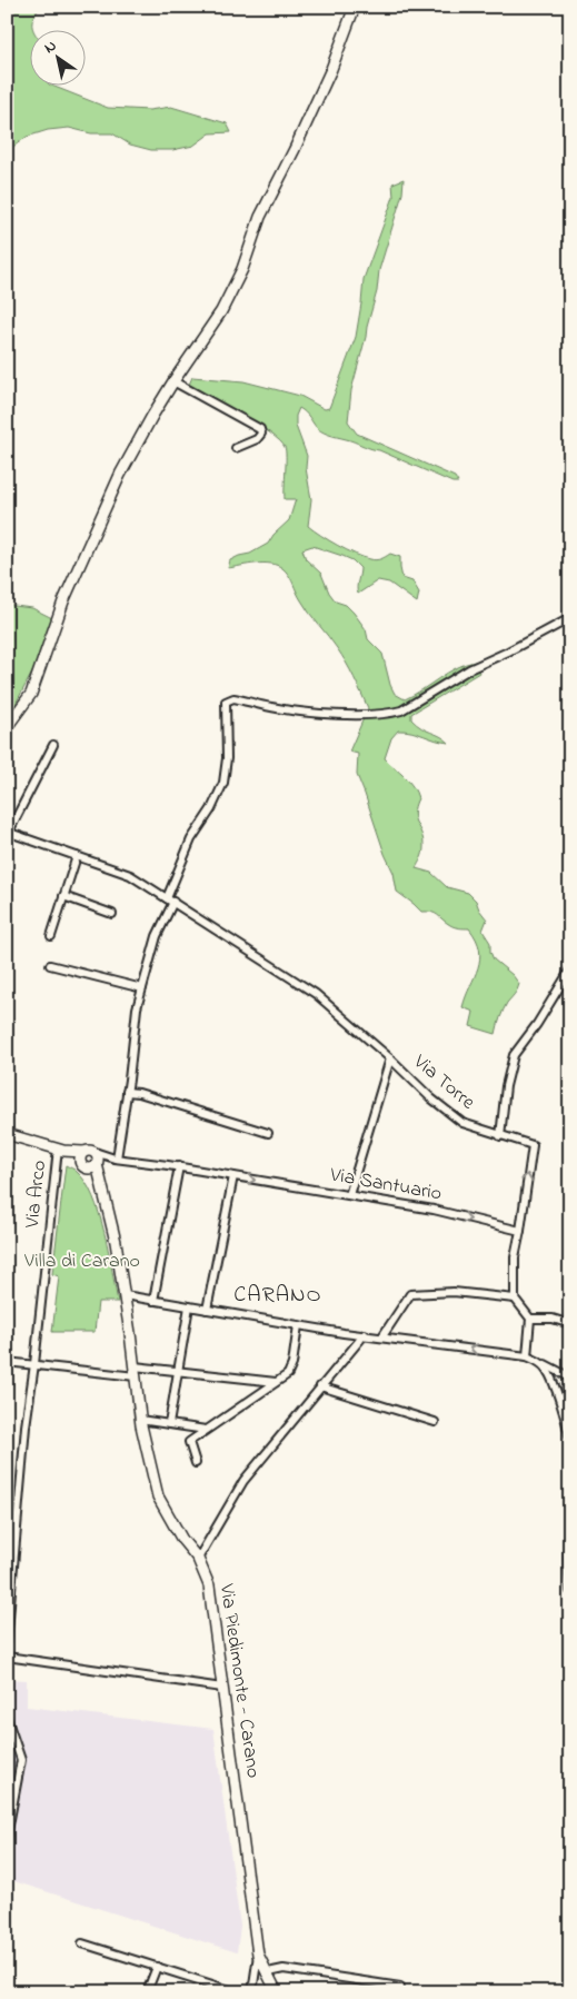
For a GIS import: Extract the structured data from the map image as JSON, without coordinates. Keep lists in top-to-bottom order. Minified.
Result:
{"streets":{"street":["Via Torre","Via Santuario","Via Arco","Via Piedimonte - Carano"]},"crossings":[["Via Torre","Via Santuario"],["Via Santuario","Via Piedimonte - Carano"]],"one_way":["Via Santuario"],"districts":["CARANO"],"parks":["Villa di Carano"],"north":"top left"}
